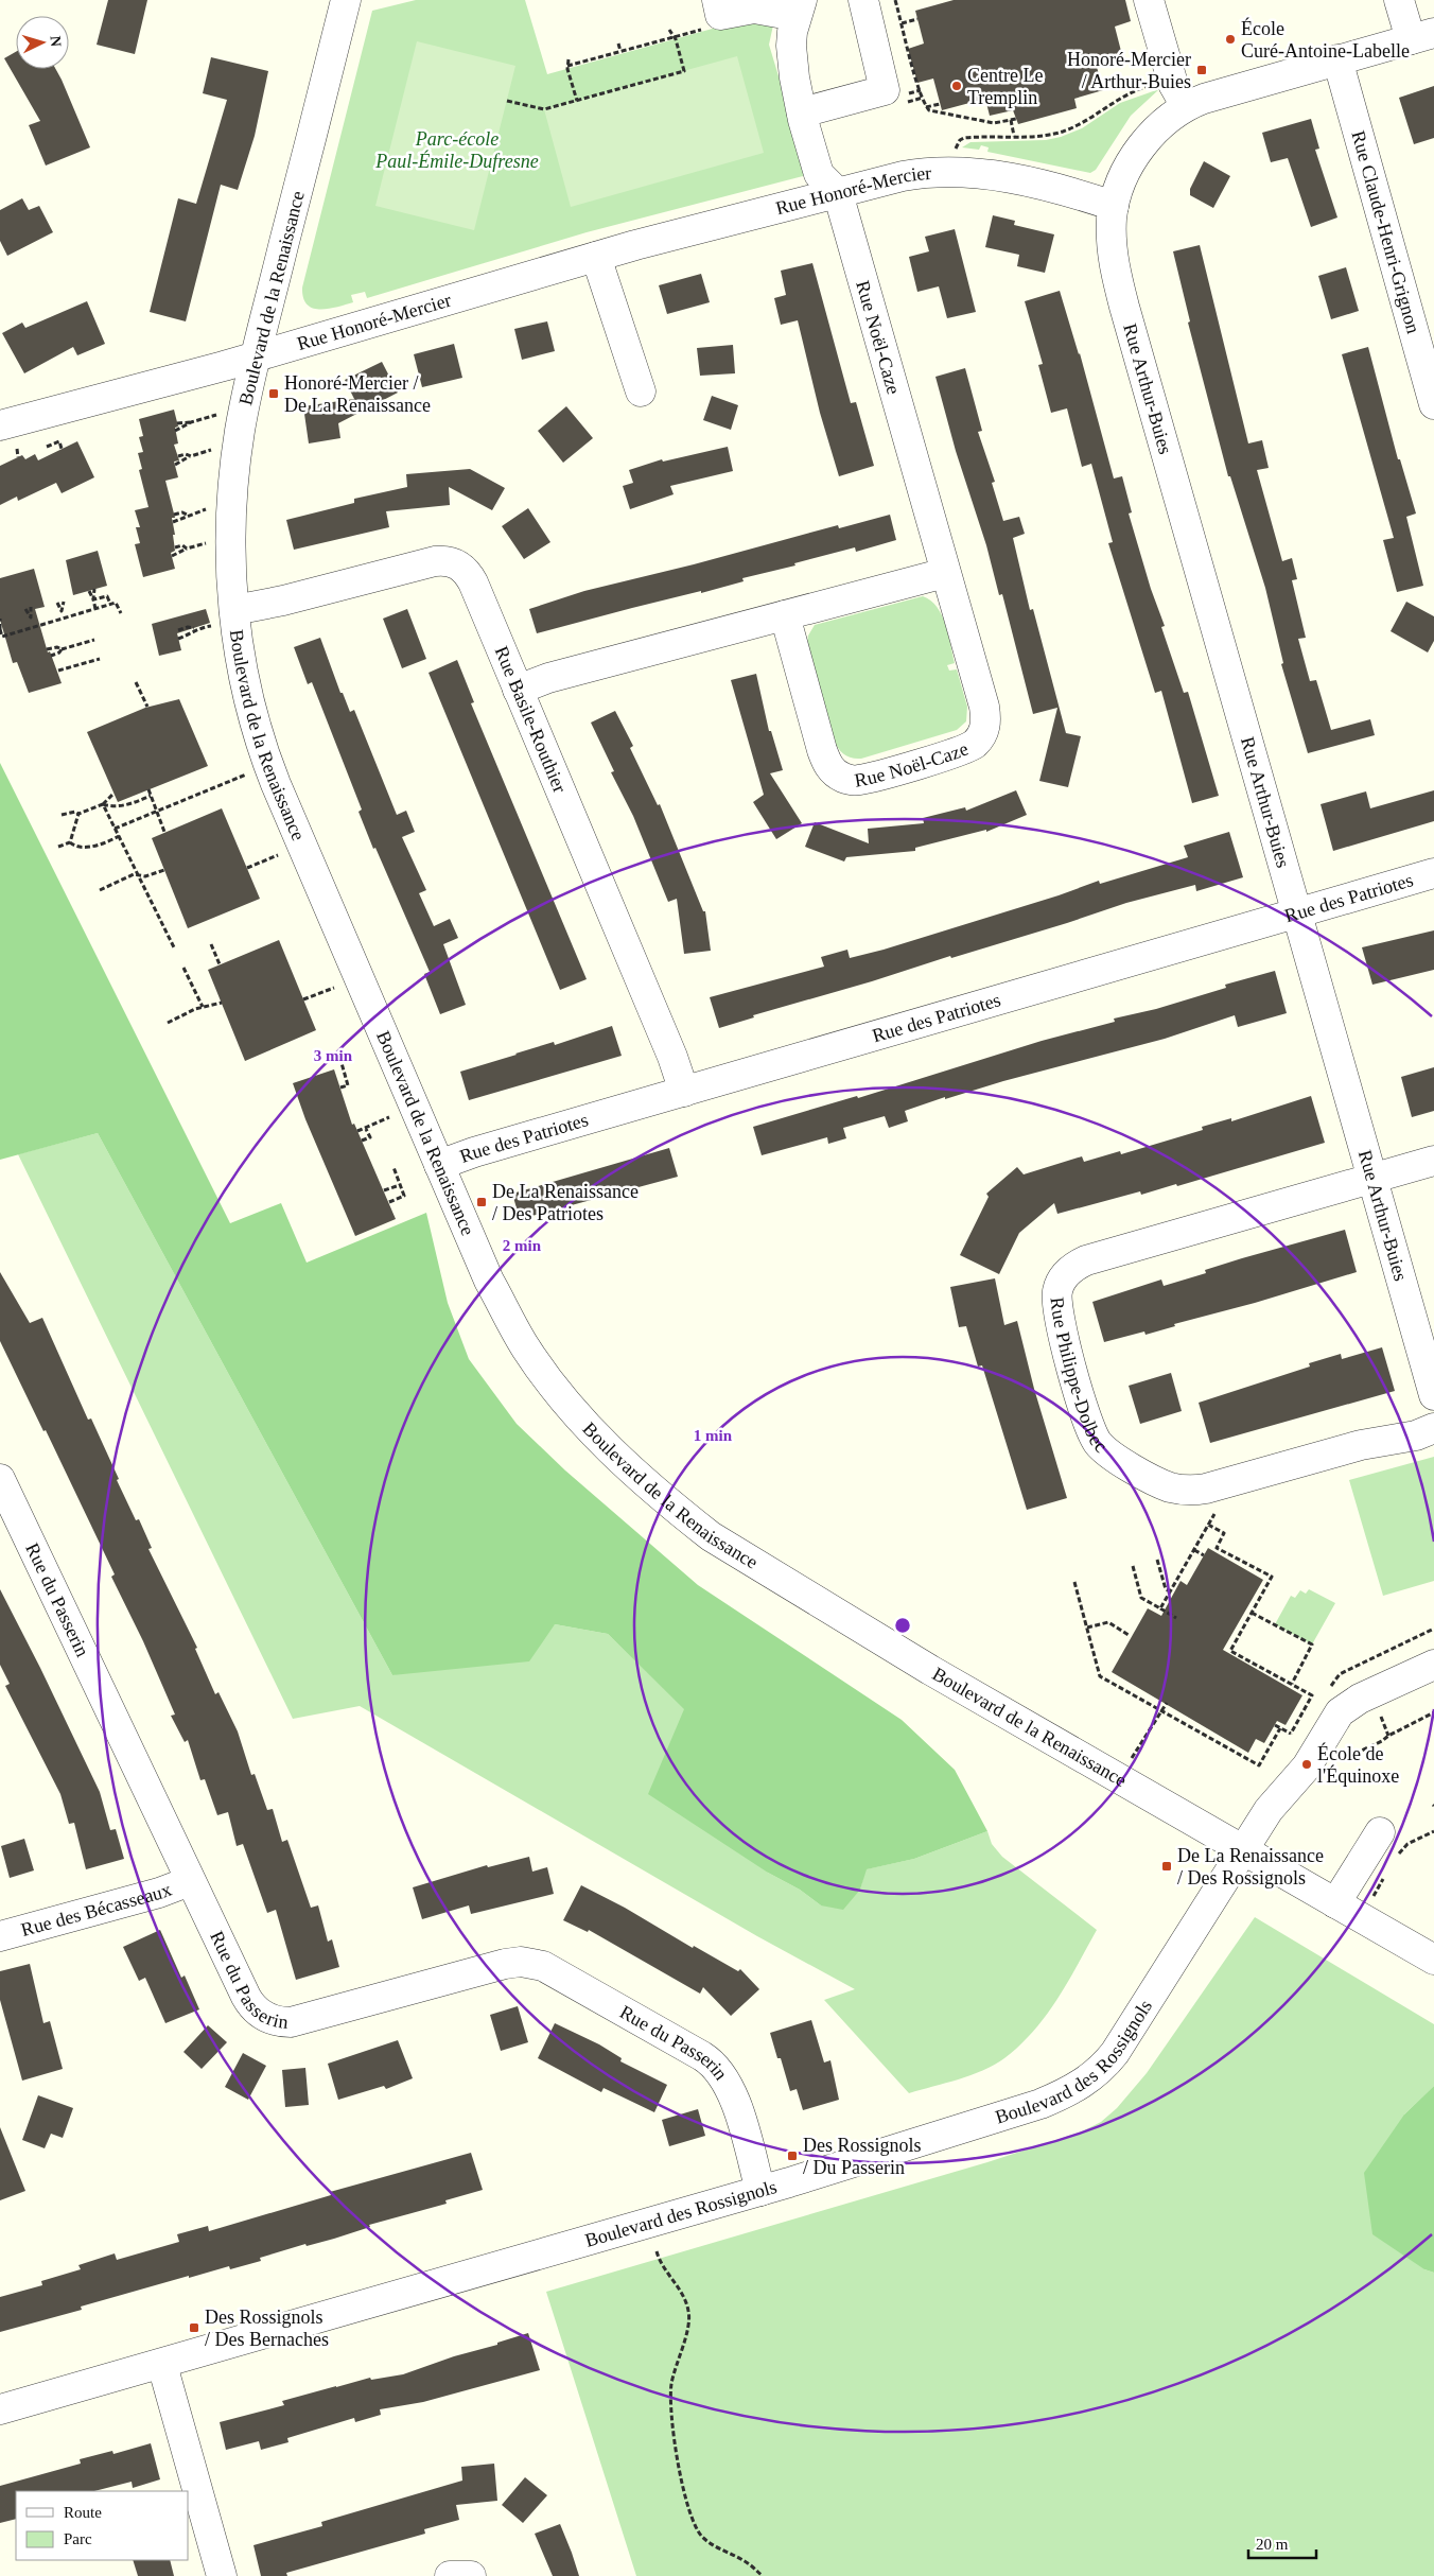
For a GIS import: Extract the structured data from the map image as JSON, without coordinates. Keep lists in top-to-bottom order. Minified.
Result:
{"streets":{"street":["Rue Honoré-Mercier","Rue Claude-Henri-Grignon","Boulevard de la Renaissance","Rue Noël-Caze","Rue Arthur-Buies","Rue Basile-Routhier","Rue des Patriotes","Rue Philippe-Dolbec","Rue du Passerin","Rue des Bécasseaux","Boulevard des Rossignols"]},"crossings":[["Rue Honoré-Mercier","Boulevard de la Renaissance"],["Rue Honoré-Mercier","Rue Noël-Caze"],["Rue Honoré-Mercier","Rue Arthur-Buies"],["Boulevard de la Renaissance","Rue Basile-Routhier"],["Boulevard de la Renaissance","Rue des Patriotes"],["Boulevard de la Renaissance","Boulevard des Rossignols"],["Rue Arthur-Buies","Rue des Patriotes"],["Rue Arthur-Buies","Rue Philippe-Dolbec"],["Rue Basile-Routhier","Rue des Patriotes"],["Rue du Passerin","Rue des Bécasseaux"],["Rue du Passerin","Boulevard des Rossignols"]],"parks":["Parc-école Paul-Émile-Dufresne"],"places":{"other":["École Curé-Antoine-Labelle","Centre Le Tremplin","École de l'Équinoxe"],"transit":["Honoré-Mercier / Arthur-Buies","Honoré-Mercier / De La Renaissance","De La Renaissance / Des Patriotes","De La Renaissance / Des Rossignols","Des Rossignols / Du Passerin","Des Rossignols / Des Bernaches"]},"legend":["Route","Parc"],"scale_bar":"20 m","north":"right","rings":["3 min","2 min","1 min"]}
